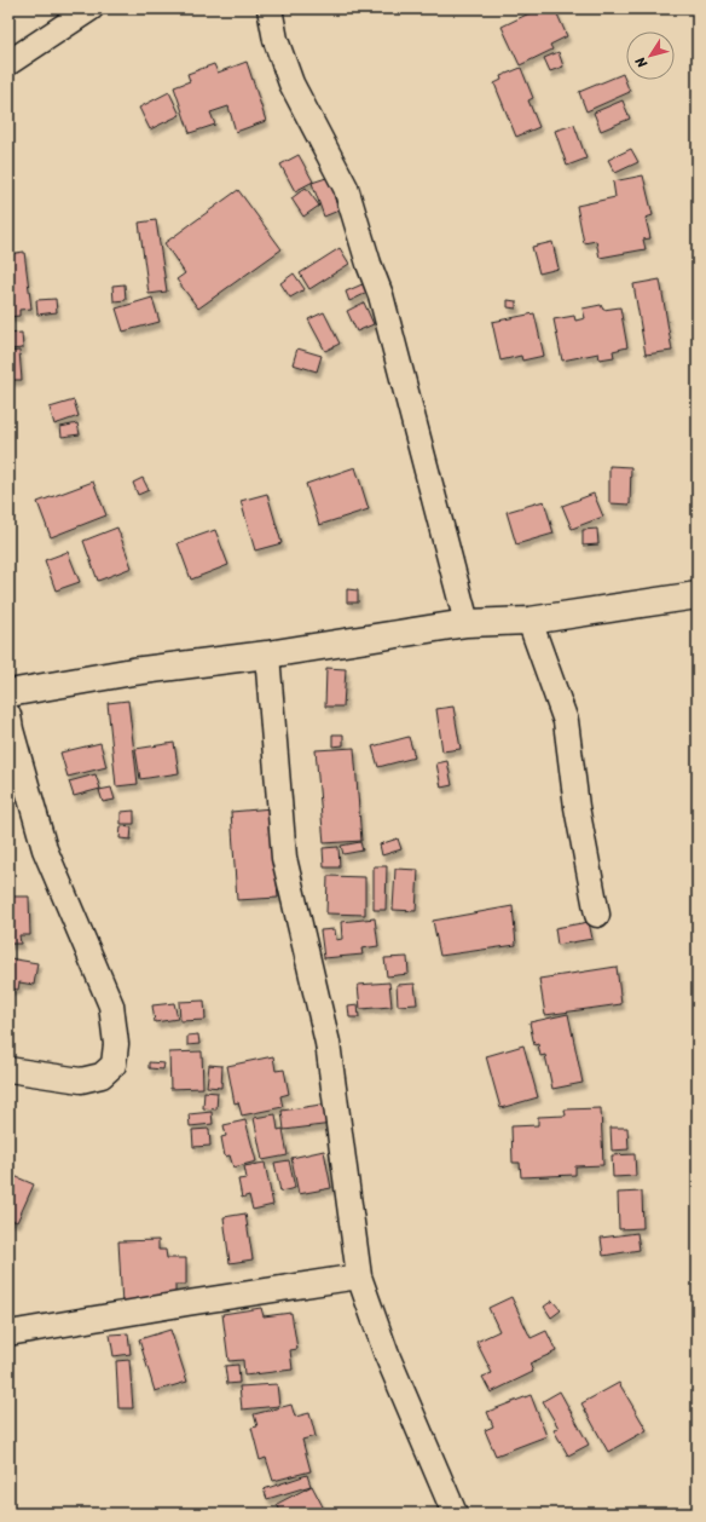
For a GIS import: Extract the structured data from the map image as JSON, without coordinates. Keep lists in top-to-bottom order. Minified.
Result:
{"north":"bottom left"}
